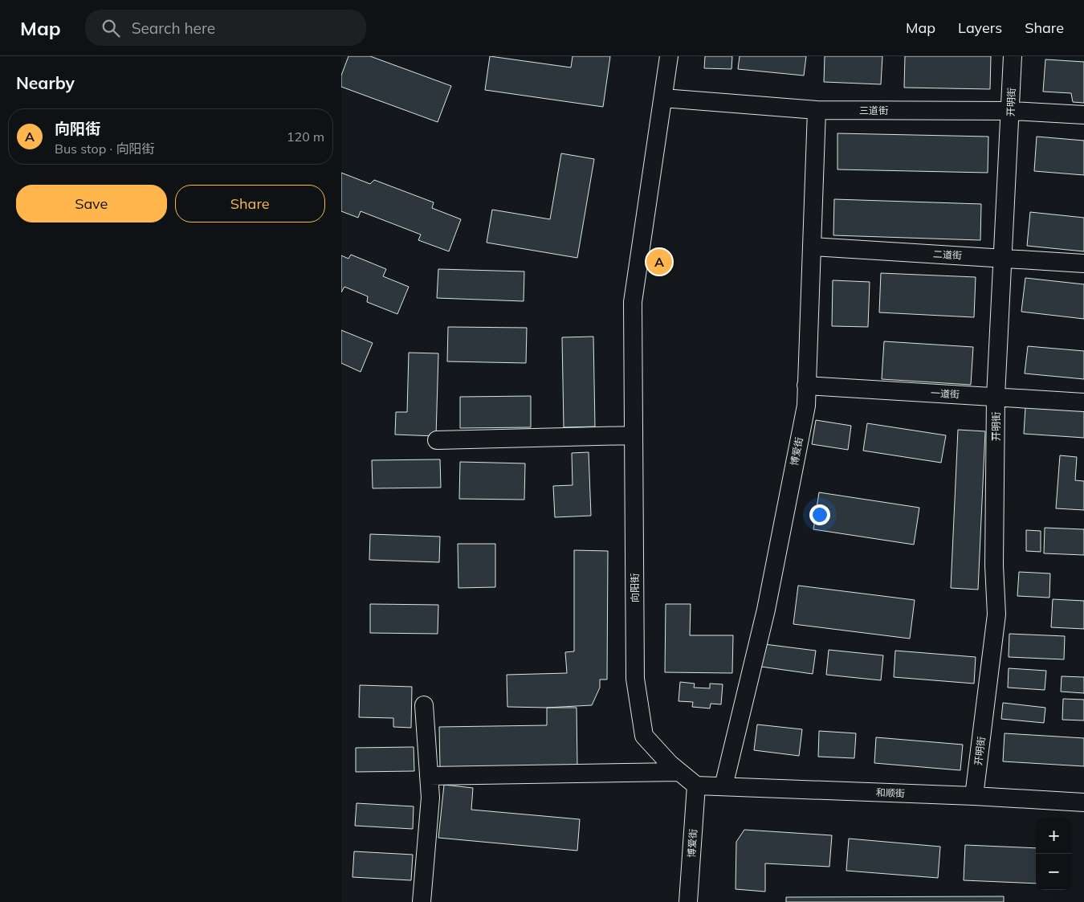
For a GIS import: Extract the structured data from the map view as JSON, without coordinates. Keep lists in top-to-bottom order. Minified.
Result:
{"streets":{"street":["开明街","三道街","二道街","一道街","博爱街","向阳街","和顺街"]},"crossings":[["开明街","三道街"],["开明街","二道街"],["开明街","一道街"],["开明街","和顺街"],["三道街","博爱街"],["三道街","向阳街"],["二道街","博爱街"],["一道街","博爱街"],["博爱街","向阳街"],["博爱街","和顺街"],["向阳街","和顺街"]],"page":{"header":"Map","search":"Search here","nav":["Map","Layers","Share"],"heading":"Nearby","list":[{"mark":"A","name":"向阳街","note":"Bus stop · 向阳街","value":"120 m"}],"buttons":["Save","Share"],"pins":"A","map_buttons":["+","−"]}}
